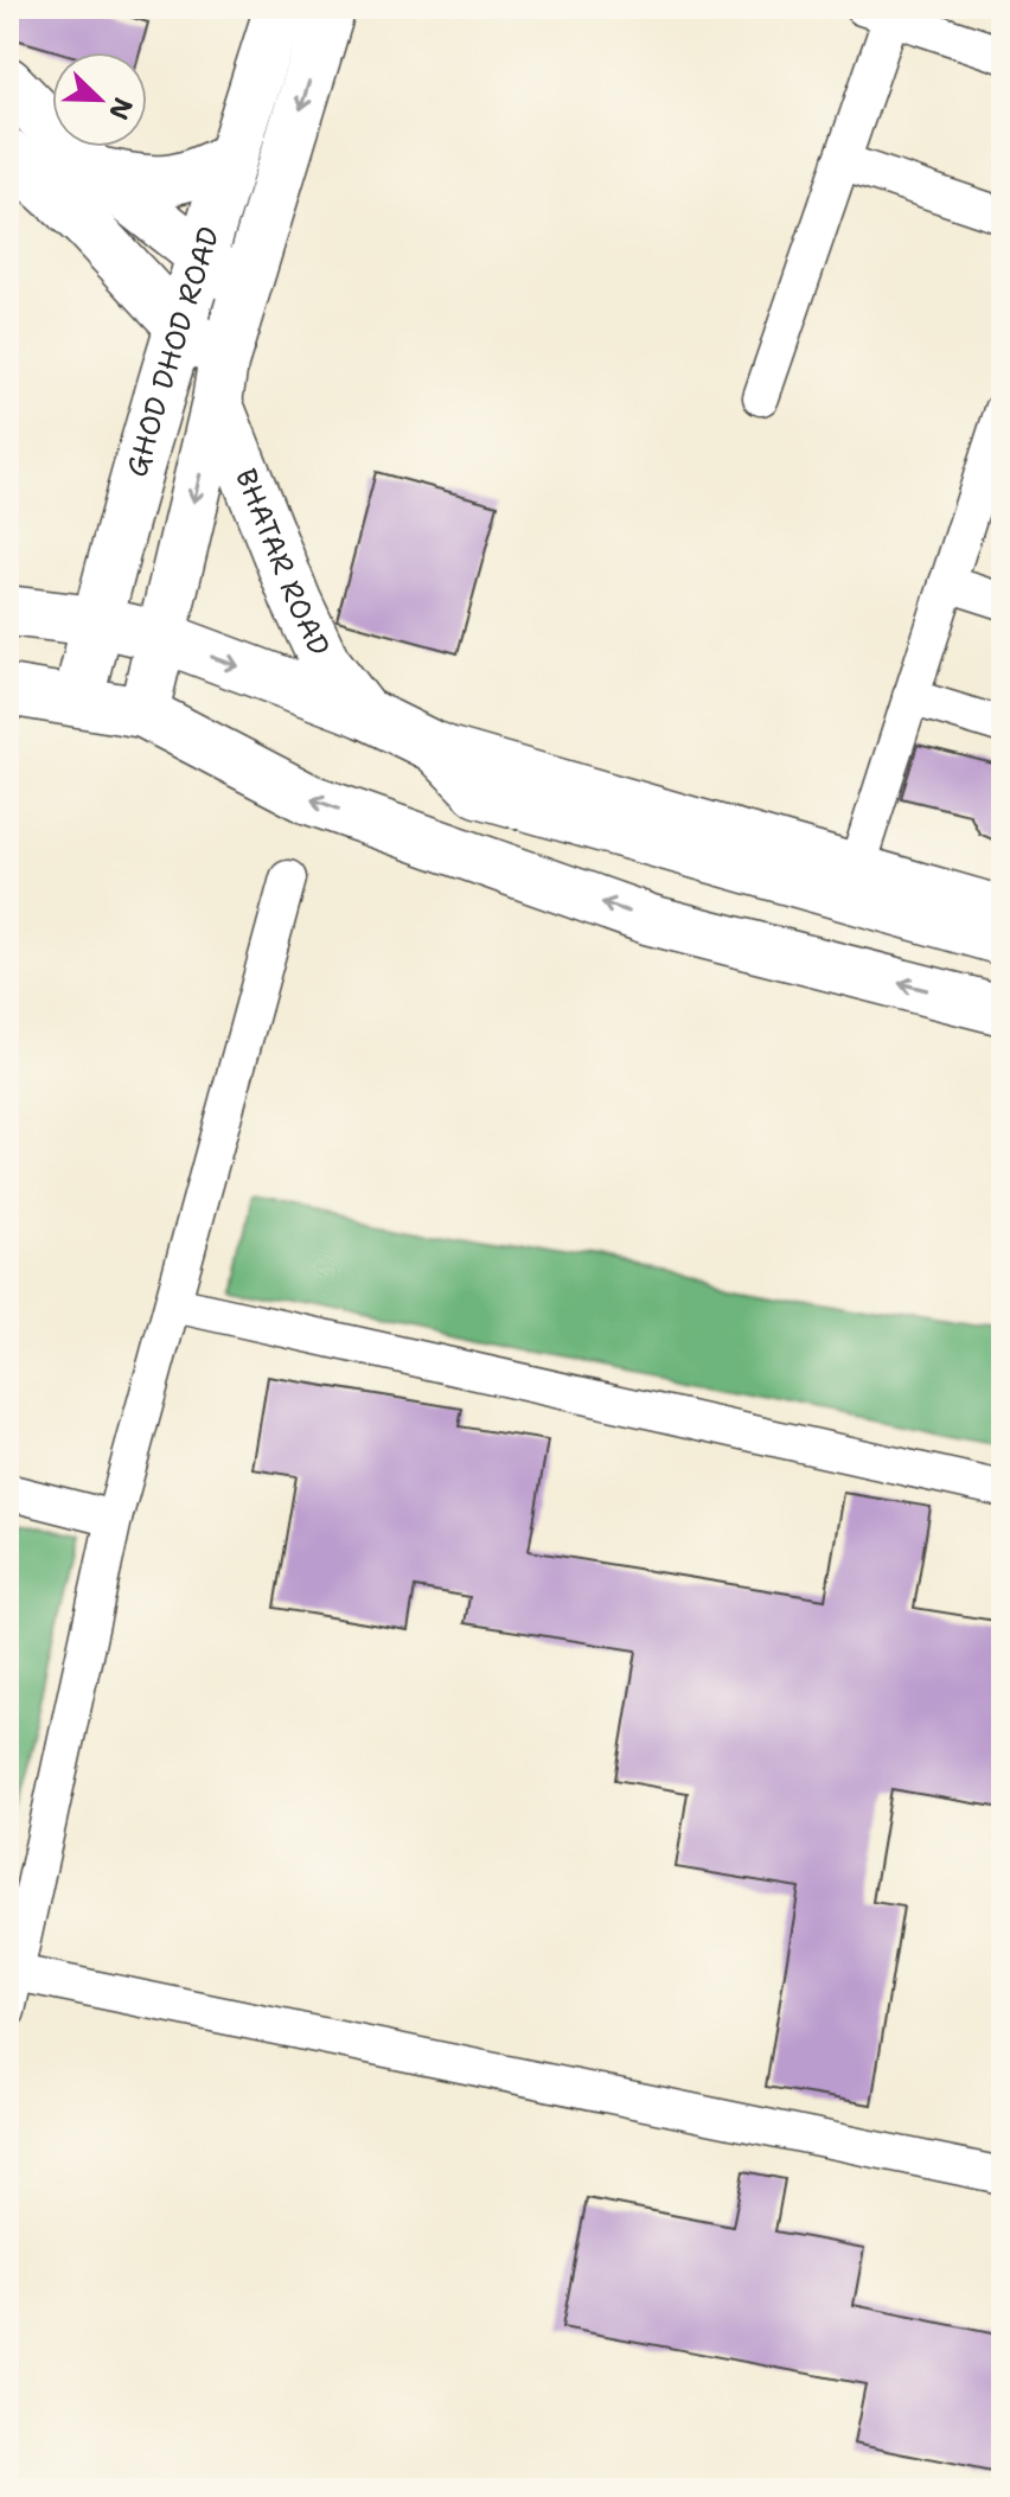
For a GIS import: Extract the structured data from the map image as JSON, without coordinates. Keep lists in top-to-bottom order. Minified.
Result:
{"streets":{"main road":["GHOD DHOD ROAD","BHATAR ROAD"]},"crossings":[["GHOD DHOD ROAD","BHATAR ROAD"]],"north":"bottom right"}
